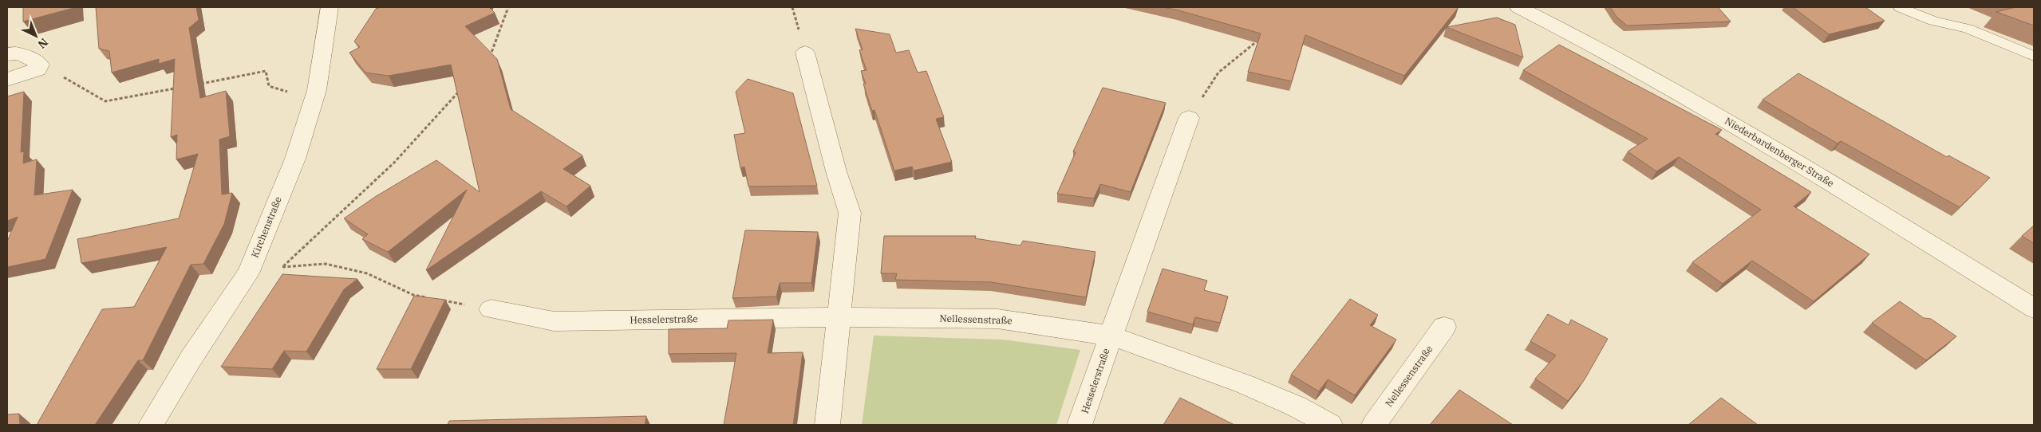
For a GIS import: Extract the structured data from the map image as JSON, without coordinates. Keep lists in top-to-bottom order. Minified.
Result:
{"streets":{"street":["Niederbardenberger Straße","Kirchenstraße","Hesselerstraße","Nellessenstraße"]},"crossings":[["Hesselerstraße","Nellessenstraße"]],"north":"bottom right"}
